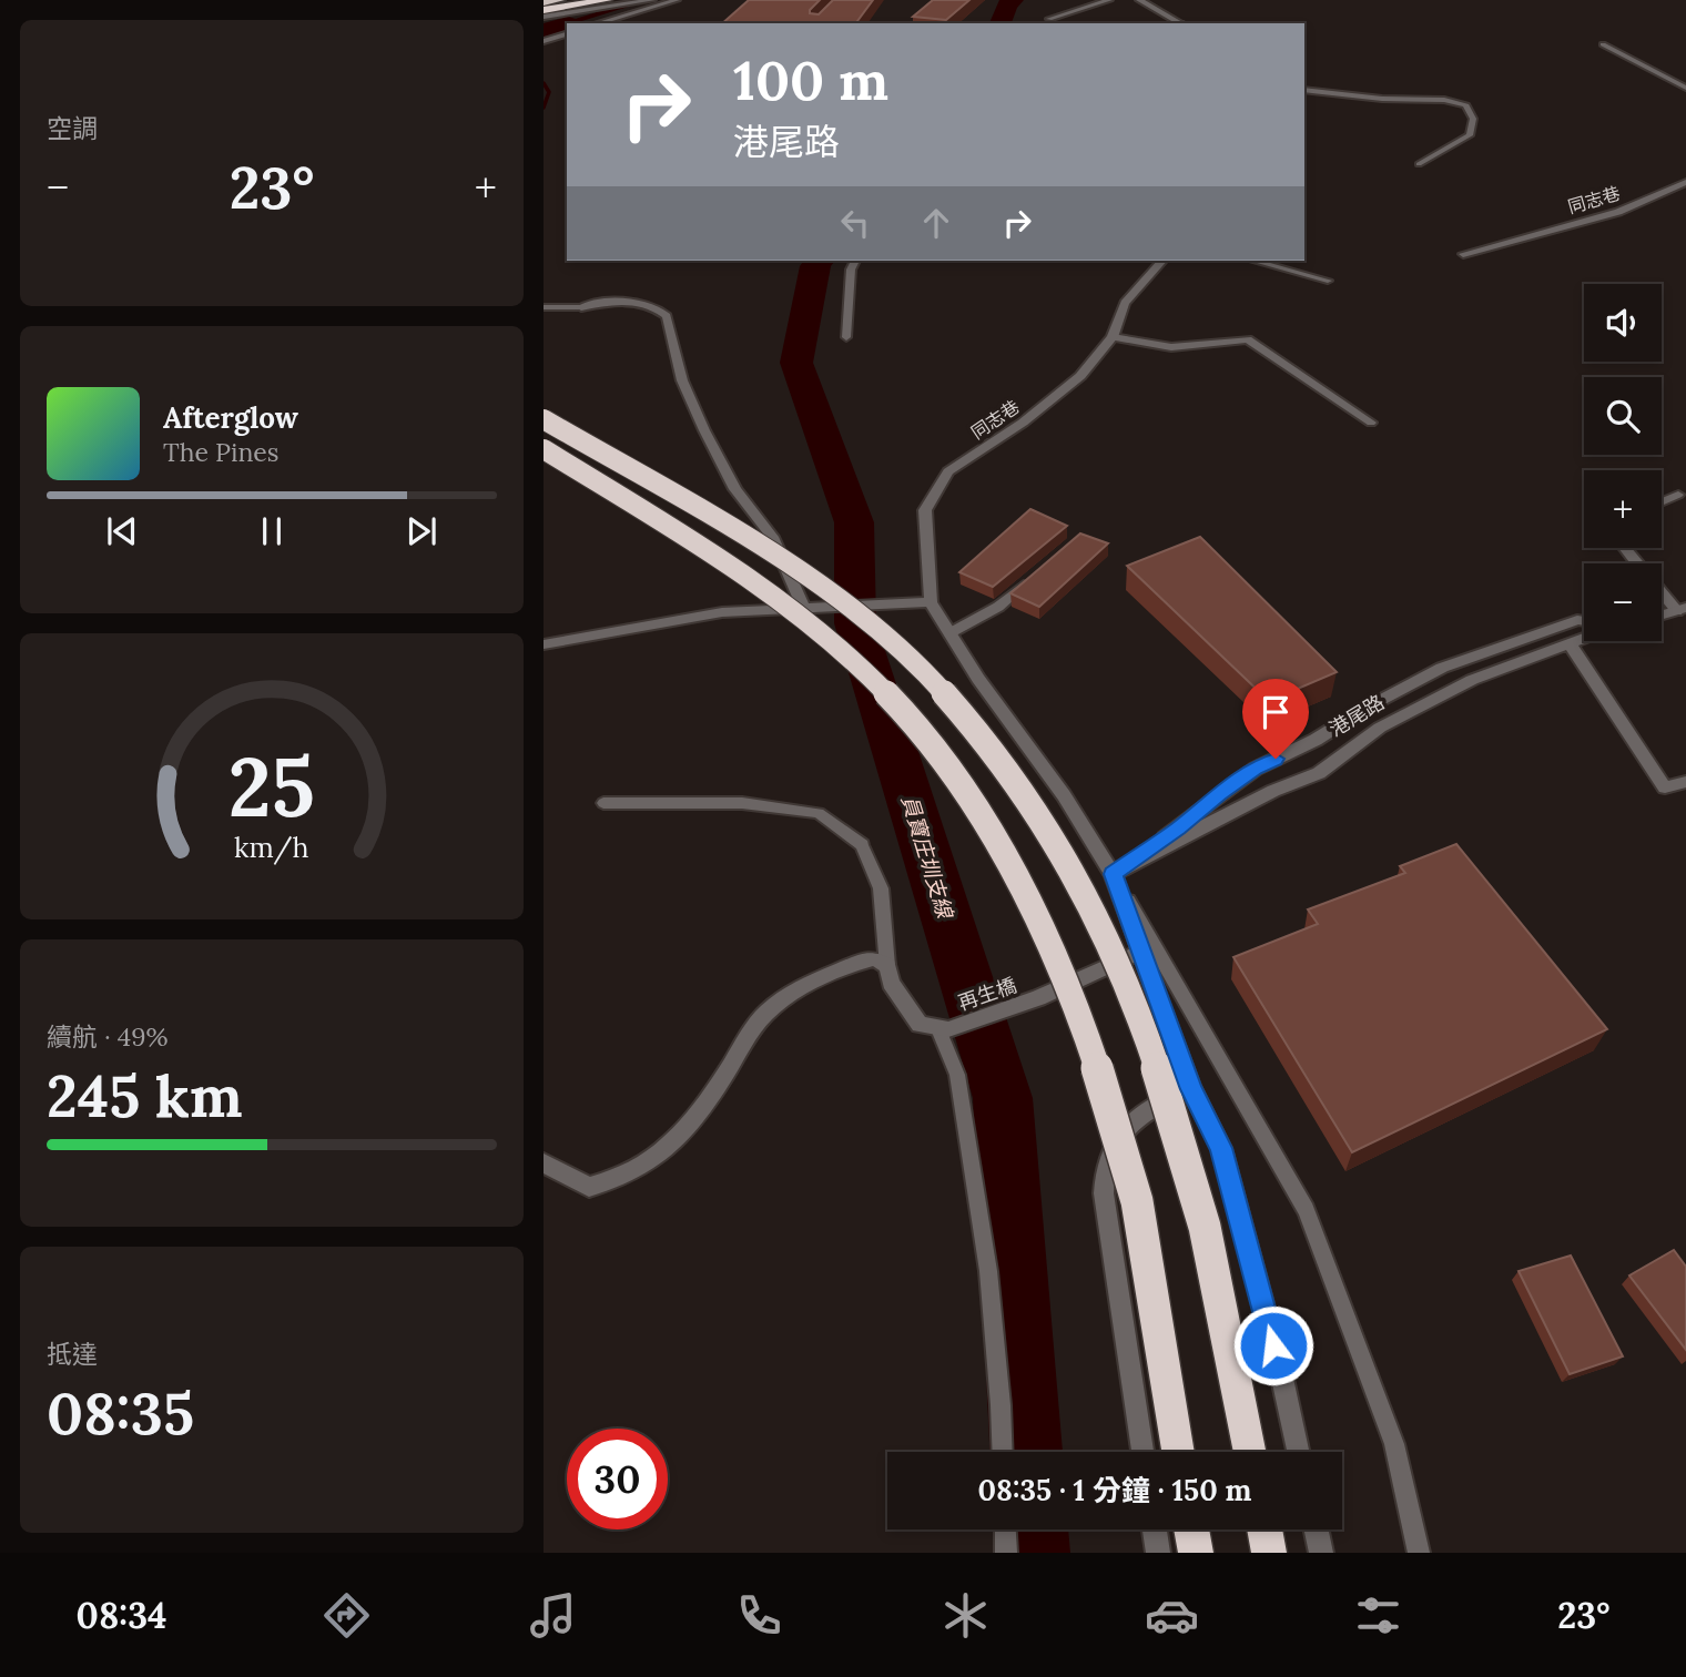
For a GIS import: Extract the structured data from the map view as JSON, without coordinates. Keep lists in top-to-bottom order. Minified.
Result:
{"streets":{"street":["同志巷","港尾路","再生橋"]},"crossings":[["同志巷","港尾路"]],"water":["員寶庄圳支線"],"page":{"tile":["空調",["續航 · 49%","245 km"],["抵達","08:35"]],"turn":["100 m","港尾路"],"heat":["−","23°","+"],"map_buttons":["+","−"],"song":["Afterglow","The Pines"],"limit":"30","trip":"08:35 · 1 分鐘 · 150 m","tabs":["08:34","23°"],"gauge":["25","km/h"]}}
